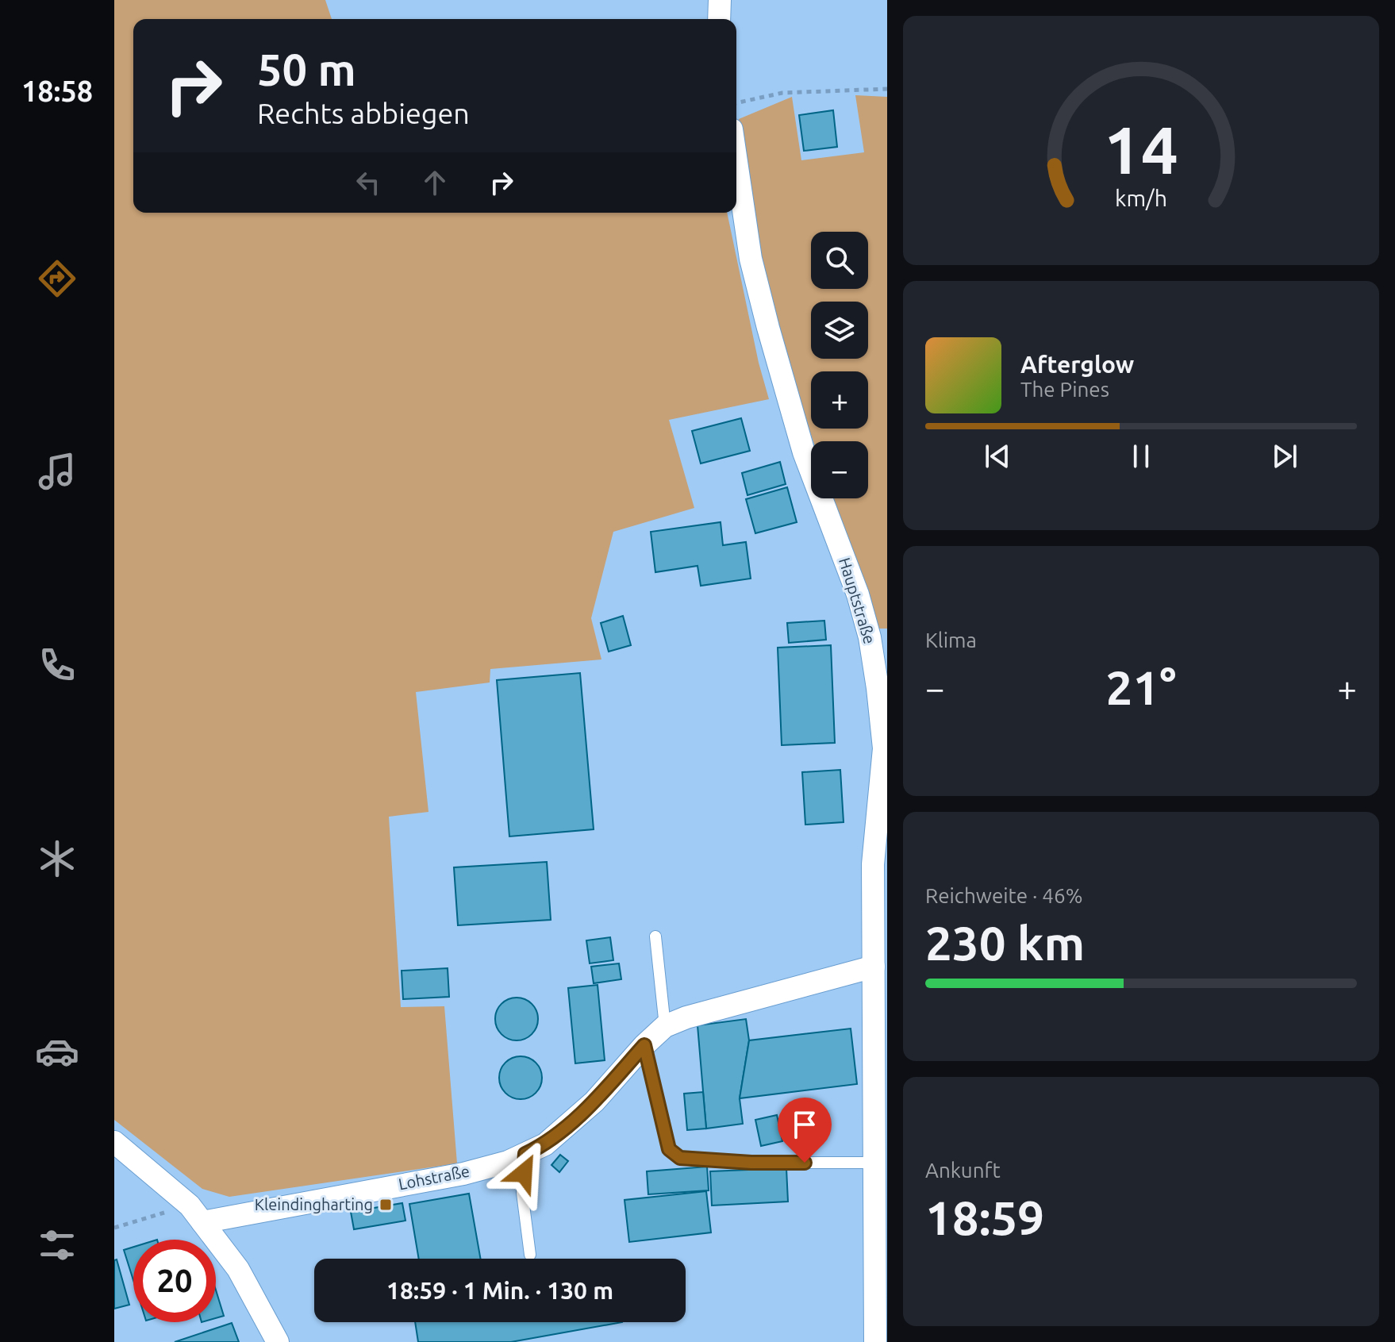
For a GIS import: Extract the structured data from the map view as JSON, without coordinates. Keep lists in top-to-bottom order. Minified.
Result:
{"streets":{"street":["Hauptstraße","Lohstraße"]},"crossings":[["Hauptstraße","Lohstraße"]],"places":{"transit":["Kleindingharting"]},"page":{"tabs":"18:58","turn":["50 m","Rechts abbiegen"],"map_buttons":["+","−"],"song":["Afterglow","The Pines"],"tile":["Klima",["Reichweite · 46%","230 km"],["Ankunft","18:59"]],"heat":["−","21°","+"],"limit":"20","trip":"18:59 · 1 Min. · 130 m","gauge":["14","km/h"]}}
